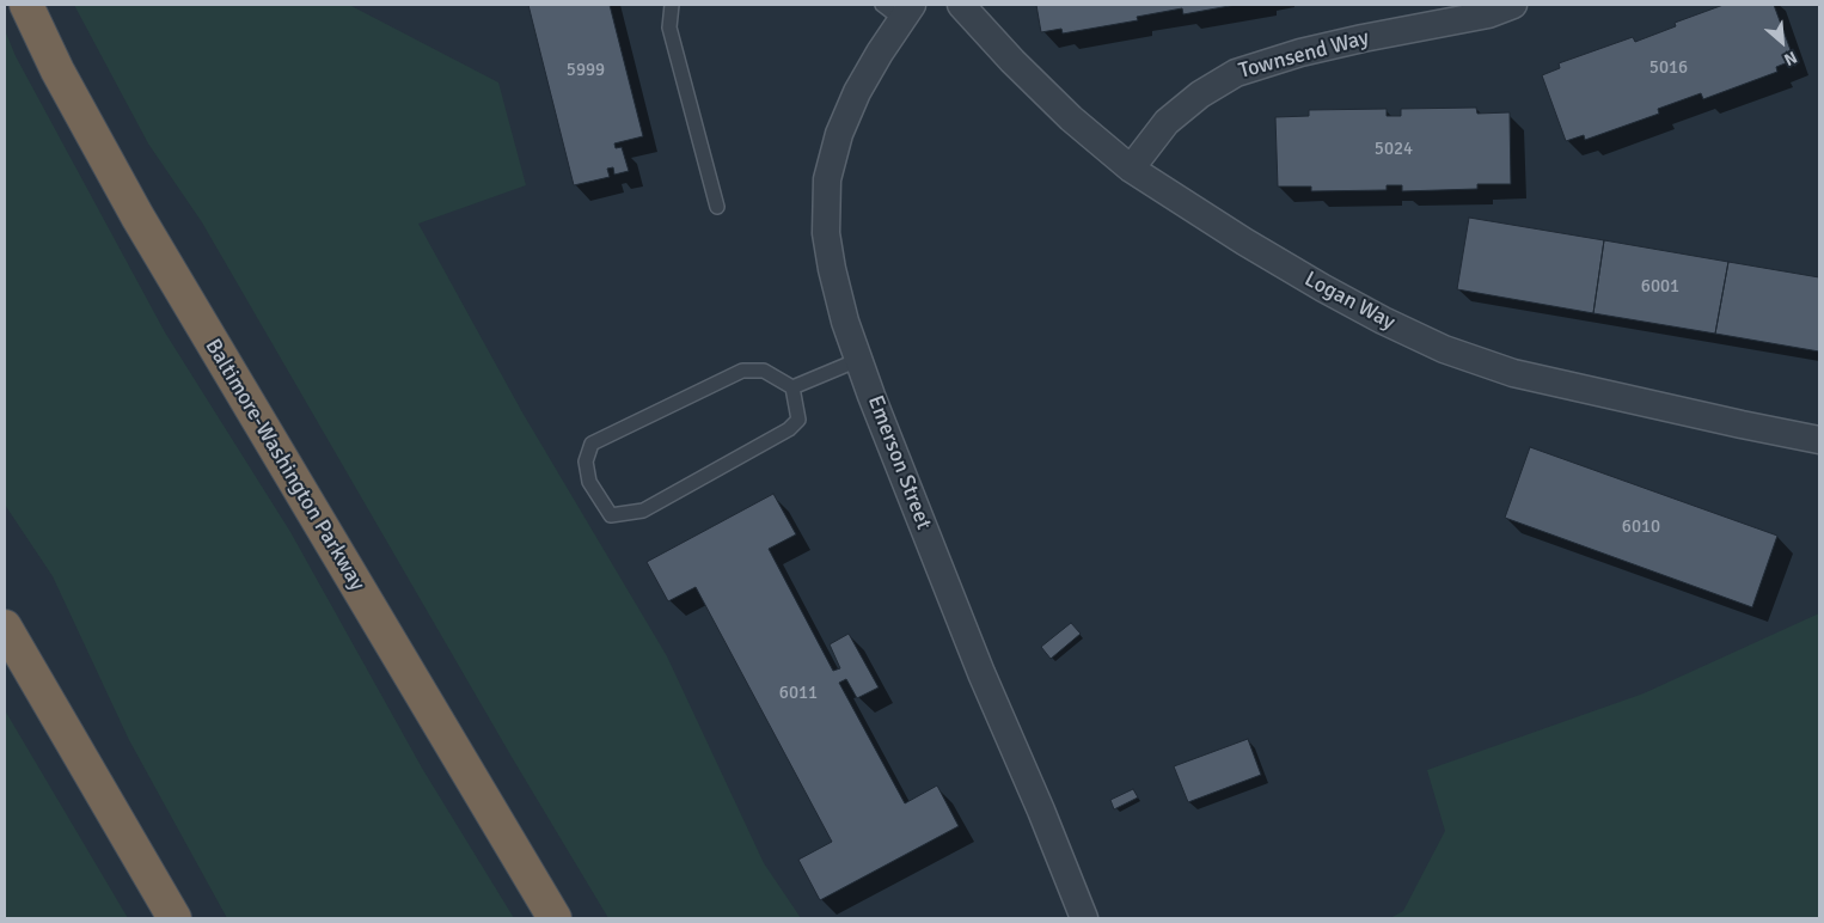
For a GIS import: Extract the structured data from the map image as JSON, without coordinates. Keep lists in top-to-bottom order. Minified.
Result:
{"streets":{"highway":["Baltimore-Washington Parkway"],"street":["Townsend Way","Logan Way","Emerson Street"]},"crossings":[["Townsend Way","Logan Way"]],"house_numbers":["5016","5999","5024","6001","6010","6011"],"north":"bottom right"}
